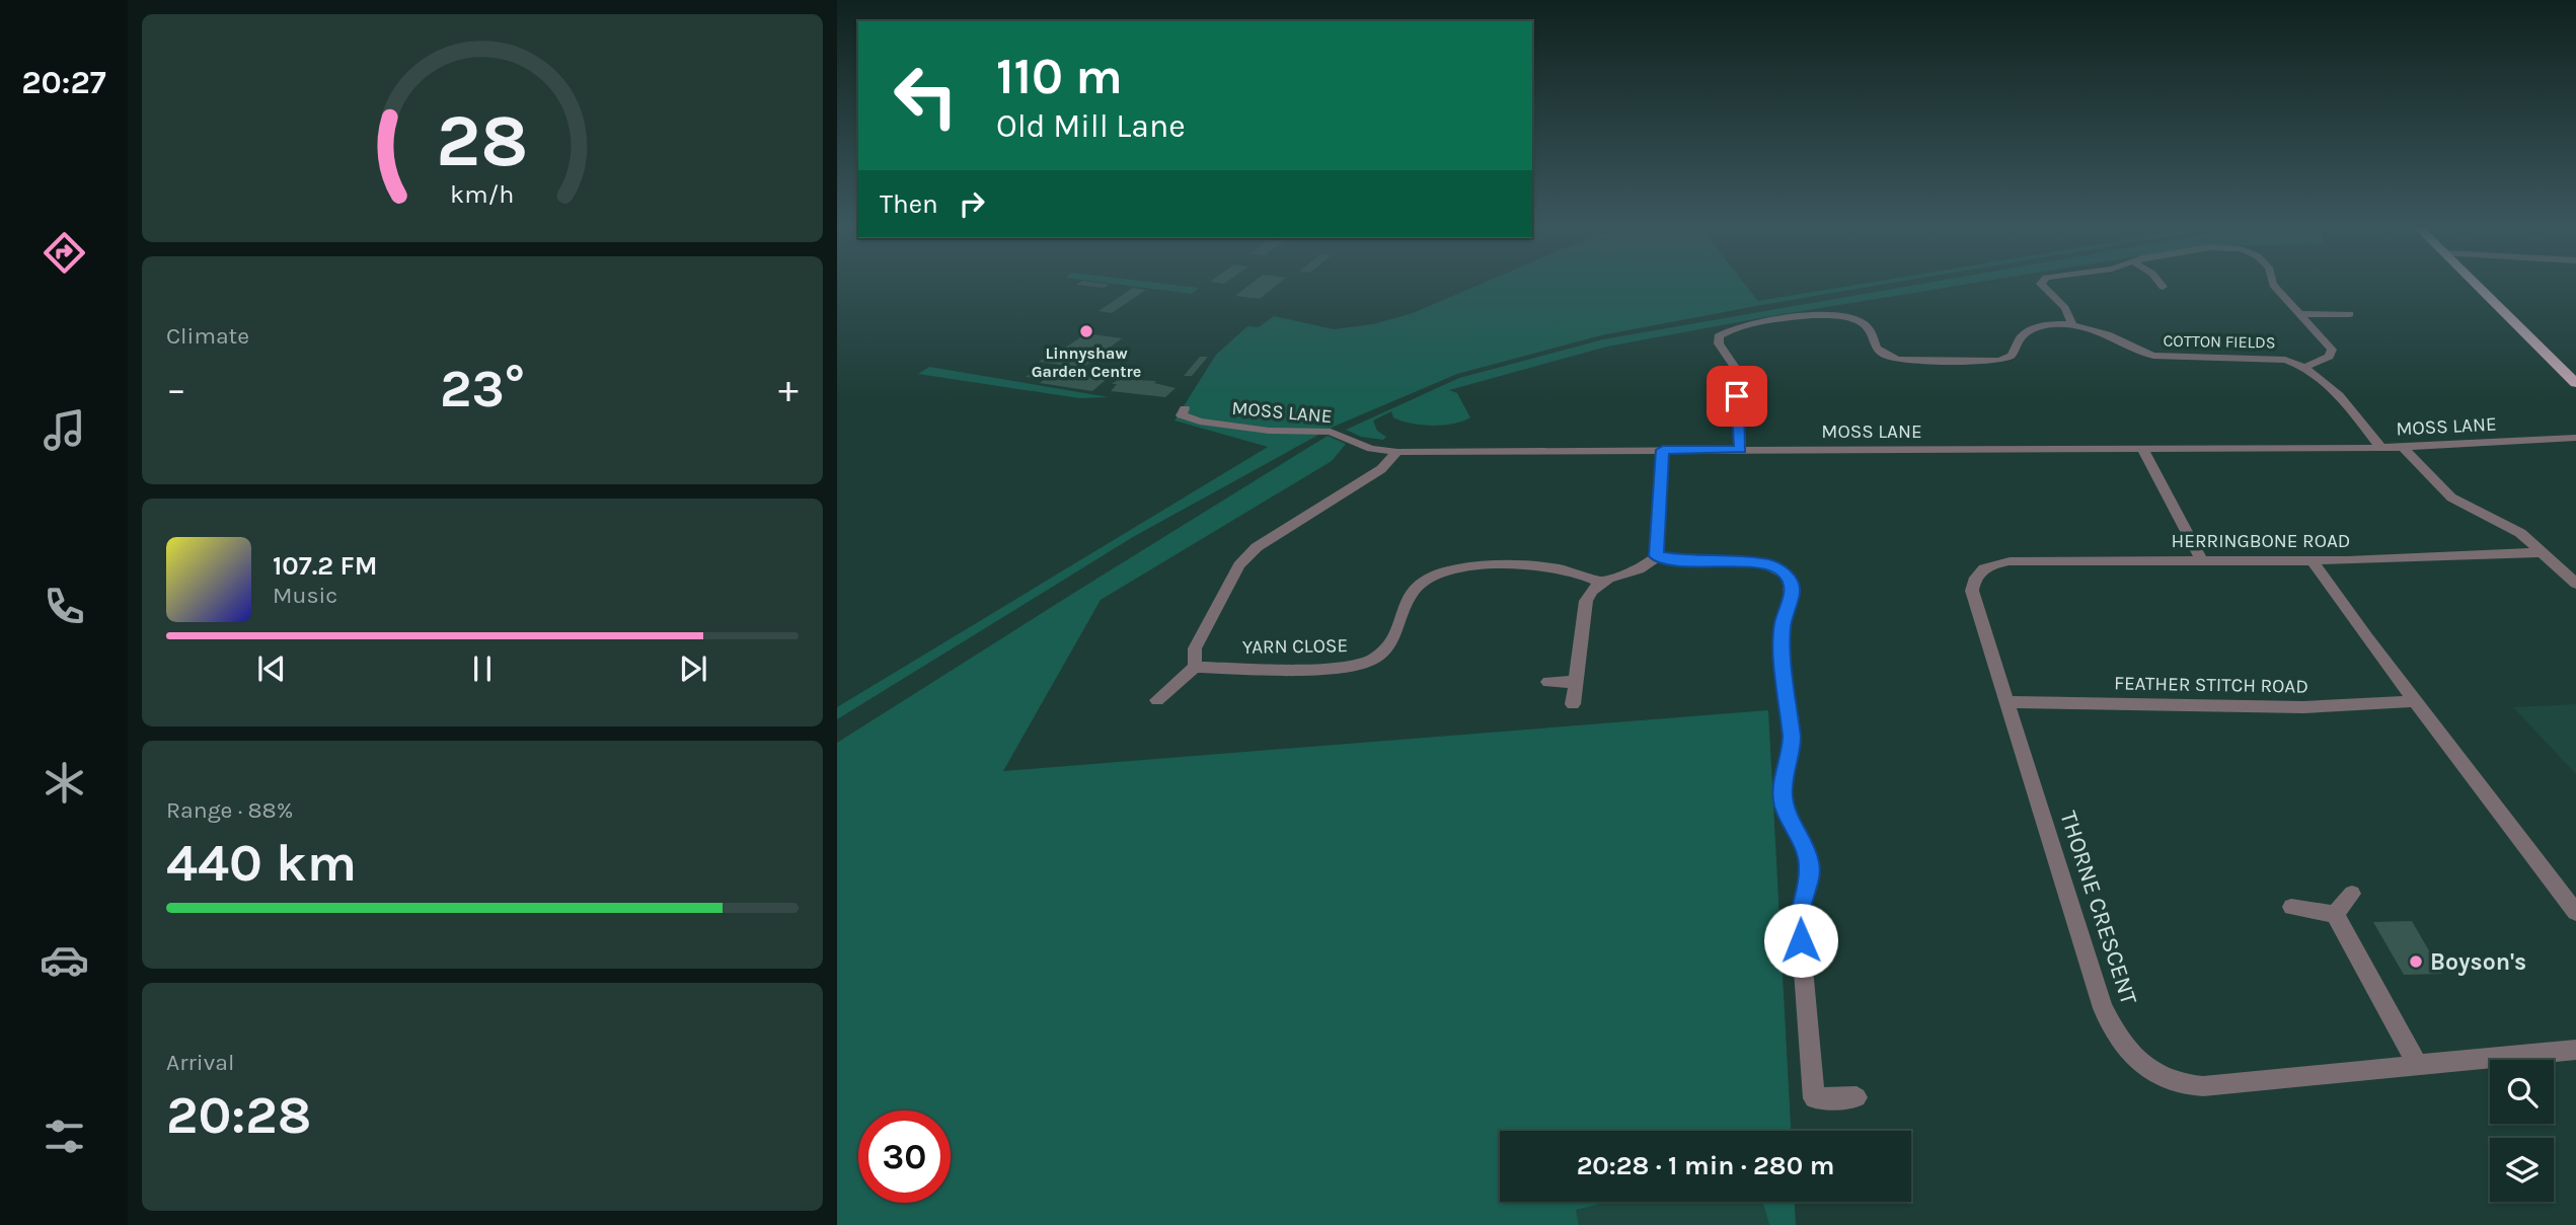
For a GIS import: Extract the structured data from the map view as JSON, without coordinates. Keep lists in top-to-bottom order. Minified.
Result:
{"streets":{"street":["COTTON FIELDS","MOSS LANE","HERRINGBONE ROAD","YARN CLOSE","FEATHER STITCH ROAD","THORNE CRESCENT"]},"crossings":[["COTTON FIELDS","MOSS LANE"],["HERRINGBONE ROAD","THORNE CRESCENT"],["FEATHER STITCH ROAD","THORNE CRESCENT"]],"places":["Linnyshaw Garden Centre","Boyson's"],"page":{"tabs":"20:27","turn":["110 m","Old Mill Lane"],"then":"Then","tile":["Climate",["Range · 88%","440 km"],["Arrival","20:28"]],"heat":["−","23°","+"],"song":["107.2 FM","Music"],"limit":"30","trip":"20:28 · 1 min · 280 m","gauge":["28","km/h"]}}
